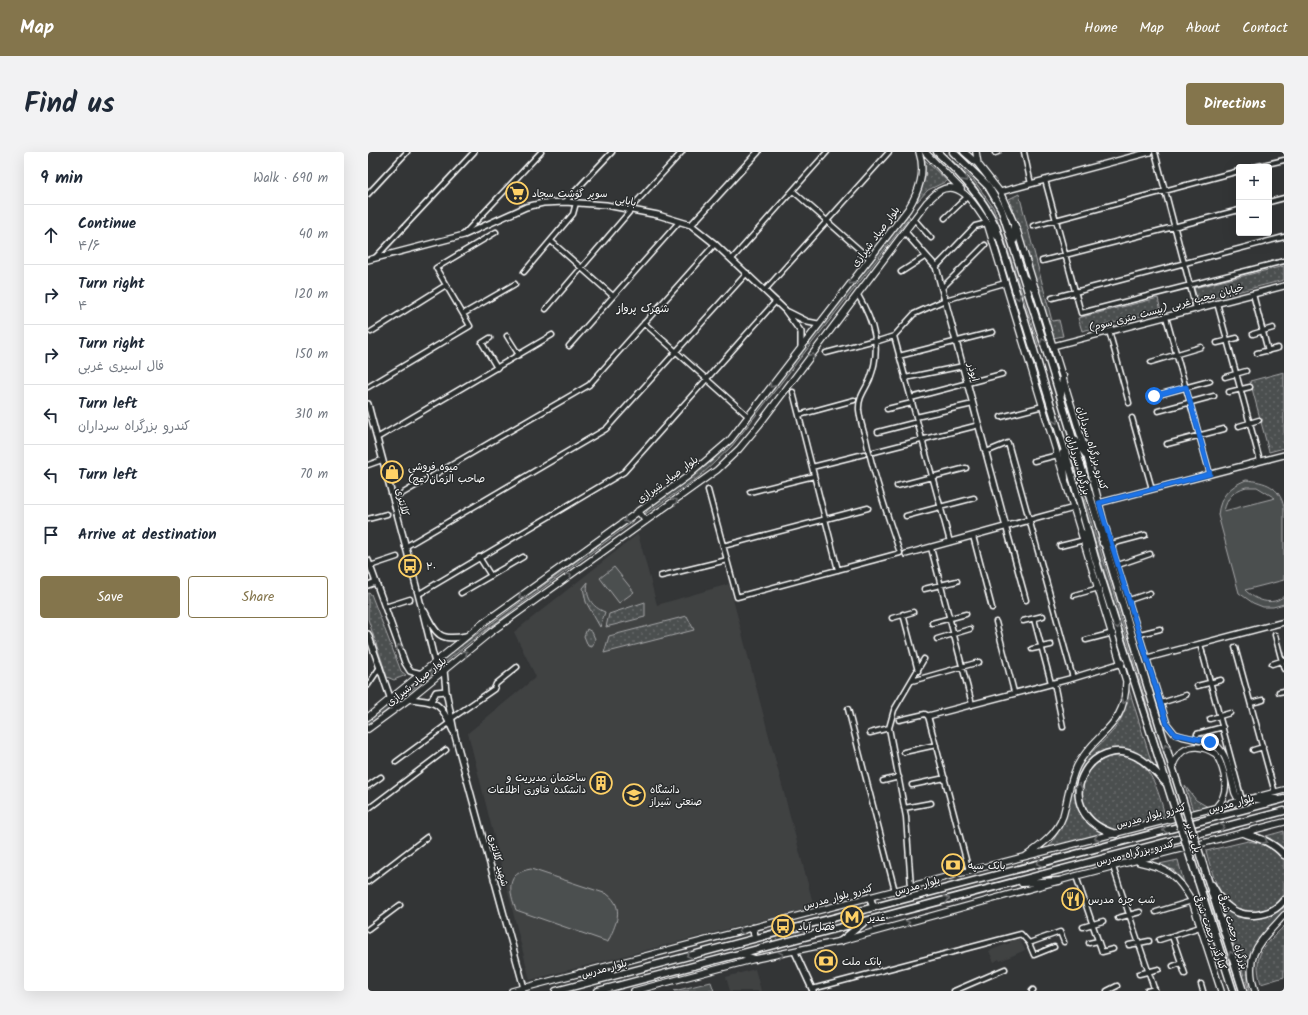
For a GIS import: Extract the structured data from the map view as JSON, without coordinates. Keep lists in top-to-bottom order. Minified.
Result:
{"streets":{"main road":["بلوار صیاد شیرازی","کندرو بزرگراه سرداران","بزرگراه سرداران","بلوار مدرس","کندرو بلوار مدرس","پل غدیر","کندرو بزرگراه مدرس","بزرگراه رحمت شرقی","کنارگذر رحمت شرقی"],"street":["بابایی","خیابان محب غربی (بیست متری سوم)","ابوذر","کلانتری","شهید کلانتری"]},"crossings":[["بابایی","بلوار صیاد شیرازی"],["بلوار صیاد شیرازی","ابوذر"],["بلوار صیاد شیرازی","کلانتری"],["بلوار صیاد شیرازی","شهید کلانتری"],["خیابان محب غربی (بیست متری سوم)","کندرو بزرگراه سرداران"],["کندرو بزرگراه سرداران","کندرو بلوار مدرس"],["بزرگراه سرداران","پل غدیر"],["کندرو بلوار مدرس","شهید کلانتری"],["پل غدیر","بزرگراه رحمت شرقی"],["کندرو بزرگراه مدرس","کنارگذر رحمت شرقی"]],"districts":["شهرک پرواز"],"places":{"supermarket":["سوپر گوشت سجاد"],"shop":["میوه فروشی صاحب الزمان(عج)"],"bus stop":["۲۰","فصل آباد"],"building":["ساختمان مدیریت و دانشکده فناوری اطلاعات"],"school or university":["دانشگاه صنعتی شیراز"],"bank":["بانک سپه","بانک ملت"],"restaurant":["شب چره مدرس"],"metro station":["غدیر"]},"page":{"header":"Map","nav":["Home","Map","About","Contact"],"title":"Find us","buttons":["Directions",["Save","Share"]],"heading":["9 min","Walk · 690 m"],"map_buttons":["+","−"],"list":[["Continue","۴/۶","40 m"],["Turn right","۴","120 m"],["Turn right","فال اسیری غربی","150 m"],["Turn left","کندرو بزرگراه سرداران","310 m"],["Turn left","70 m"],"Arrive at destination"]}}
